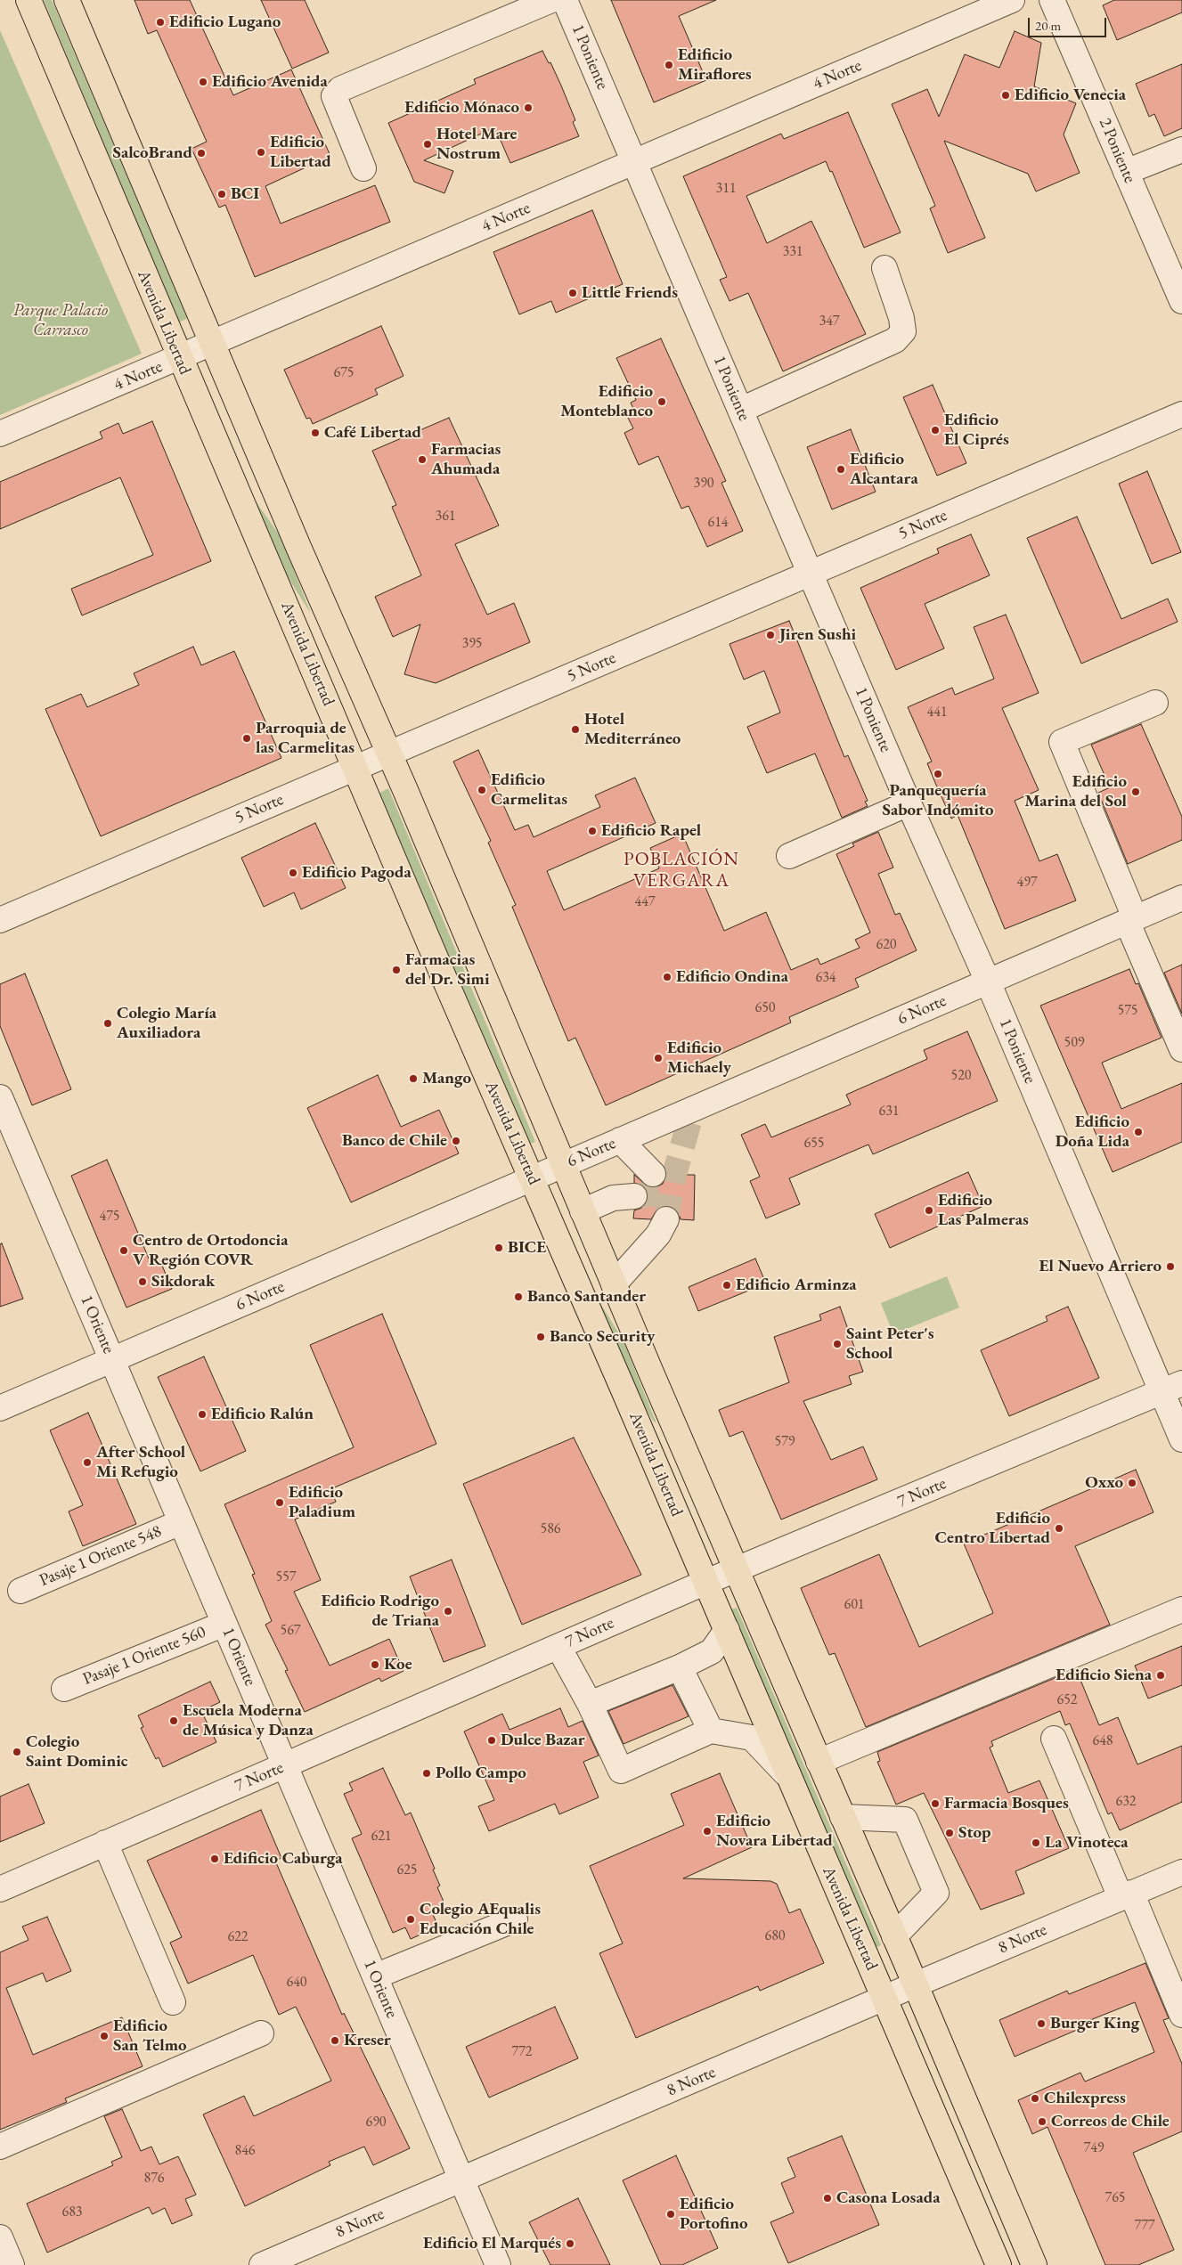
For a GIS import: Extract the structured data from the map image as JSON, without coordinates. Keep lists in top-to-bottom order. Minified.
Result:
{"streets":{"main road":["Avenida Libertad"],"street":["1 Poniente","4 Norte","2 Poniente","5 Norte","6 Norte","1 Oriente","7 Norte","Pasaje 1 Oriente 548","Pasaje 1 Oriente 560","8 Norte"]},"crossings":[["1 Poniente","4 Norte"],["1 Poniente","5 Norte"],["1 Poniente","6 Norte"],["1 Poniente","7 Norte"],["4 Norte","Avenida Libertad"],["Avenida Libertad","5 Norte"],["Avenida Libertad","6 Norte"],["Avenida Libertad","7 Norte"],["Avenida Libertad","8 Norte"],["6 Norte","1 Oriente"],["1 Oriente","7 Norte"],["1 Oriente","Pasaje 1 Oriente 548"],["1 Oriente","Pasaje 1 Oriente 560"],["1 Oriente","8 Norte"]],"districts":["POBLACIÓN VERGARA"],"parks":["Parque Palacio Carrasco"],"places":["Edificio Lugano","Edificio Miraflores","Edificio Avenida","Edificio Venecia","Edificio Mónaco","Hotel Mare Nostrum","Edificio Libertad","SalcoBrand","BCI","Little Friends","Edificio Monteblanco","Edificio El Ciprés","Café Libertad","Farmacias Ahumada","Edificio Alcantara","Jiren Sushi","Hotel Mediterráneo","Parroquia de las Carmelitas","Panquequería Sabor Indómito","Edificio Carmelitas","Edificio Marina del Sol","Edificio Rapel","Edificio Pagoda","Farmacias del Dr. Simi","Edificio Ondina","Colegio María Auxiliadora","Edificio Michaely","Mango","Edificio Doña Lida","Banco de Chile","Edificio Las Palmeras","BICE","Centro de Ortodoncia V Región COVR","El Nuevo Arriero","Sikdorak","Edificio Arminza","Banco Santander","Banco Security","Saint Peter's School","Edificio Ralún","After School Mi Refugio","Oxxo","Edificio Paladium","Edificio Centro Libertad","Edificio Rodrigo de Triana","Koe","Edificio Siena","Escuela Moderna de Música y Danza","Dulce Bazar","Colegio Saint Dominic","Pollo Campo","Farmacia Bosques","Edificio Novara Libertad","Stop","La Vinoteca","Edificio Caburga","Colegio AEqualis Educación Chile","Burger King","Edificio San Telmo","Kreser","Chilexpress","Correos de Chile","Casona Losada","Edificio Portofino","Edificio El Marqués"],"house_numbers":["311","331","347","675","390","361","614","395","441","497","447","620","634","650","575","509","520","631","655","475","579","586","557","601","567","652","648","632","621","625","680","622","640","772","690","749","846","876","765","683","777"],"scale_bar":"20 m"}
